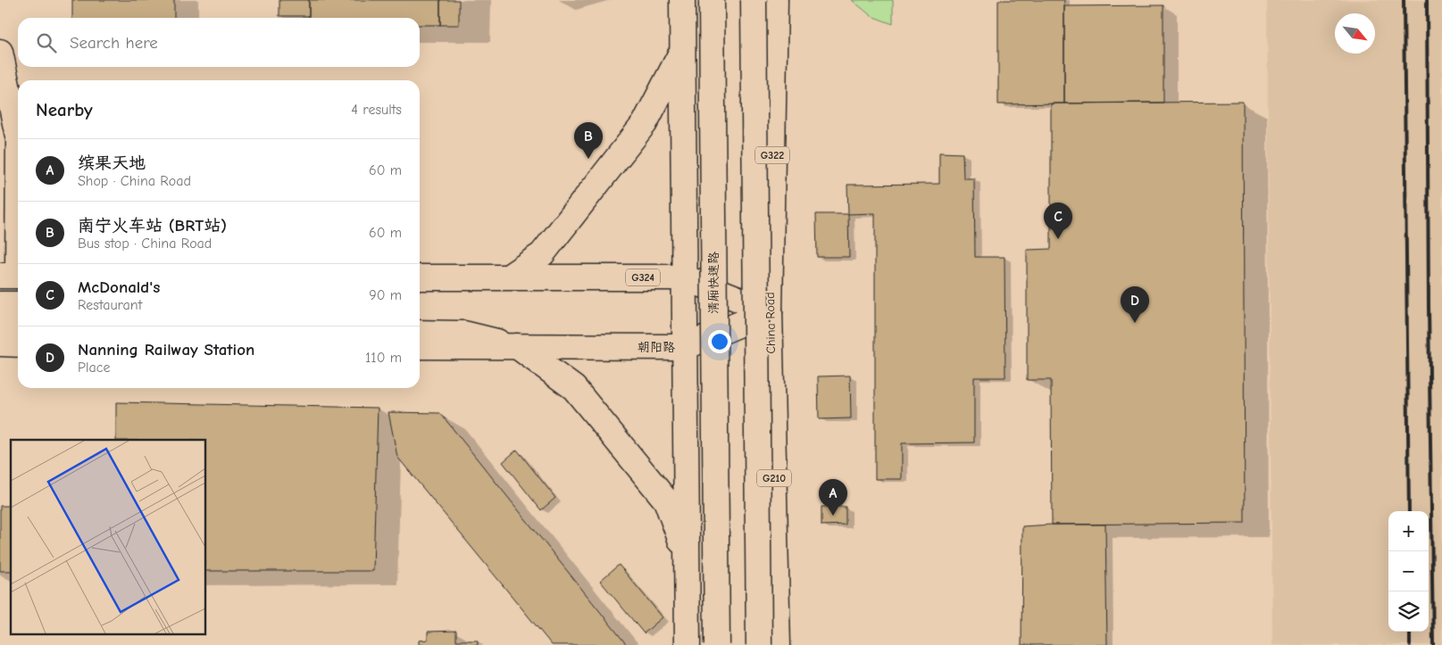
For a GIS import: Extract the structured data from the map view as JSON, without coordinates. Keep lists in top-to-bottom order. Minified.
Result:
{"streets":{"main road":["G322","G324","清厢快速路","China Road","朝阳路","G210"]},"crossings":[["G324","China Road"],["G324","朝阳路"],["China Road","朝阳路"]],"north":"bottom right","page":{"search":"Search here","heading":["Nearby","4 results"],"pins":["B","C","D","A"],"list":[{"mark":"A","name":"缤果天地","note":"Shop · China Road","value":"60 m"},{"mark":"B","name":"南宁火车站 (BRT站)","note":"Bus stop · China Road","value":"60 m"},{"mark":"C","name":"McDonald's","note":"Restaurant","value":"90 m"},{"mark":"D","name":"Nanning Railway Station","note":"Place","value":"110 m"}],"map_buttons":["+","−"]}}
